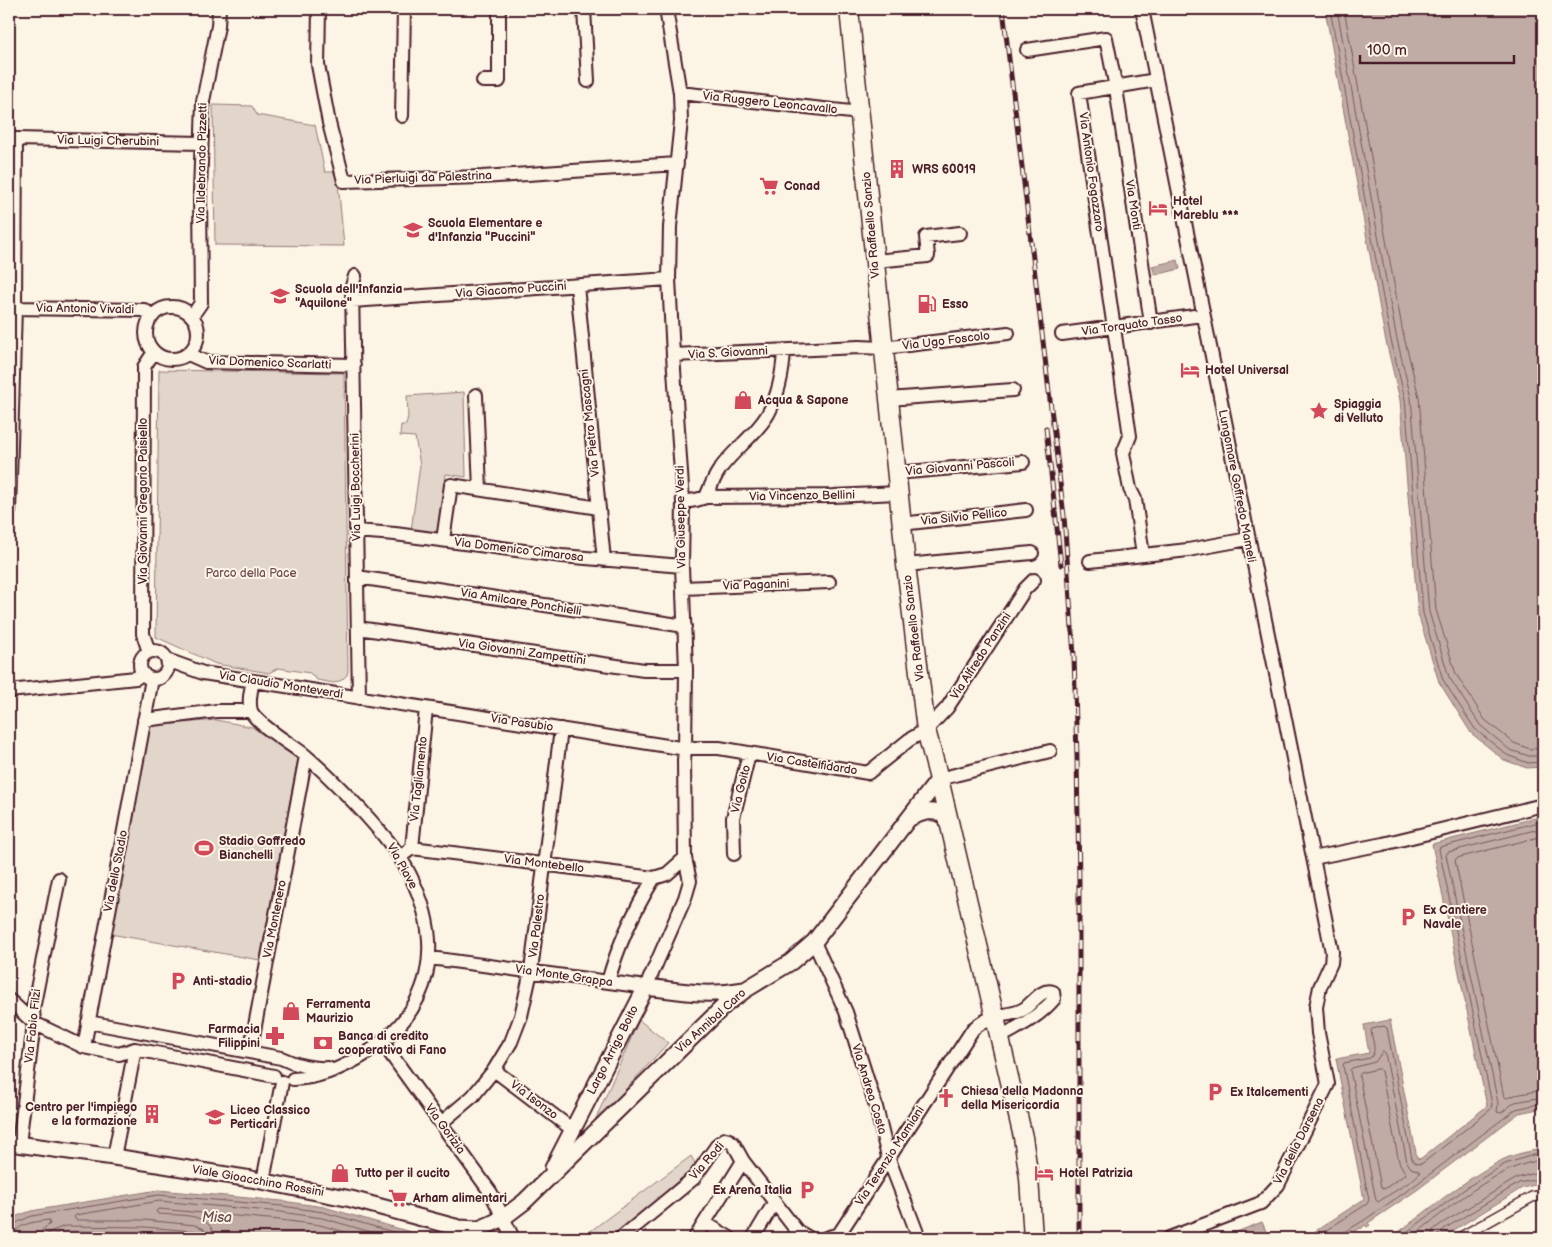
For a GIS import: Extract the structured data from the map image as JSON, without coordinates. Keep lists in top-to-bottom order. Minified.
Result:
{"streets":{"main road":["Via Raffaello Sanzio"],"street":["Via Ruggero Leoncavallo","Via Luigi Cherubini","Via Ildebrando Pizzetti","Via Antonio Fogazzaro","Via Pierluigi da Palestrina","Via Monti","Via Giacomo Puccini","Via Antonio Vivaldi","Via Torquato Tasso","Via Ugo Foscolo","Via S. Giovanni","Via Domenico Scarlatti","Via Pietro Mascagni","Via Giovanni Pascoli","Lungomare Goffredo Mameli","Via Luigi Boccherini","Via Vincenzo Bellini","Via Giovanni Gregorio Paisiello","Via Giuseppe Verdi","Via Silvio Pellico","Via Domenico Cimarosa","Via Paganini","Via Amilcare Ponchielli","Via Giovanni Zampettini","Via Alfredo Panzini","Via Claudio Monteverdi","Via Pasubio","Via Castelfidardo","Via Tagliamento","Via Goito","Via Montebello","Via Piave","Via dello Stadio","Via Montenero","Via Palestro","Via Monte Grappa","Via Annibal Caro","Via Fabio Filzi","Largo Arrigo Boito","Via Andrea Costa","Via Isonzo","Via Gorizia","Via della Darsena","Via Terenzio Mamiani","Via Rodi","Viale Gioacchino Rossini"]},"crossings":[["Via Ruggero Leoncavallo","Via Raffaello Sanzio"],["Via Ruggero Leoncavallo","Via Giuseppe Verdi"],["Via Luigi Cherubini","Via Ildebrando Pizzetti"],["Via Luigi Cherubini","Via Antonio Vivaldi"],["Via Ildebrando Pizzetti","Via Antonio Vivaldi"],["Via Ildebrando Pizzetti","Via Domenico Scarlatti"],["Via Ildebrando Pizzetti","Via Giovanni Gregorio Paisiello"],["Via Antonio Fogazzaro","Via Monti"],["Via Antonio Fogazzaro","Via Torquato Tasso"],["Via Antonio Fogazzaro","Lungomare Goffredo Mameli"],["Via Pierluigi da Palestrina","Via Giuseppe Verdi"],["Via Monti","Via Torquato Tasso"],["Via Raffaello Sanzio","Via Ugo Foscolo"],["Via Raffaello Sanzio","Via S. Giovanni"],["Via Raffaello Sanzio","Via Giovanni Pascoli"],["Via Raffaello Sanzio","Via Vincenzo Bellini"],["Via Raffaello Sanzio","Via Silvio Pellico"],["Via Raffaello Sanzio","Via Alfredo Panzini"],["Via Raffaello Sanzio","Via Castelfidardo"],["Via Raffaello Sanzio","Via Annibal Caro"],["Via Raffaello Sanzio","Via Terenzio Mamiani"],["Via Giacomo Puccini","Via Pietro Mascagni"],["Via Giacomo Puccini","Via Luigi Boccherini"],["Via Giacomo Puccini","Via Giuseppe Verdi"],["Via Antonio Vivaldi","Via Domenico Scarlatti"],["Via Antonio Vivaldi","Via Giovanni Gregorio Paisiello"],["Via Torquato Tasso","Lungomare Goffredo Mameli"],["Via Ugo Foscolo","Via S. Giovanni"],["Via S. Giovanni","Via Vincenzo Bellini"],["Via S. Giovanni","Via Giuseppe Verdi"],["Via Domenico Scarlatti","Via Luigi Boccherini"],["Via Domenico Scarlatti","Via Giovanni Gregorio Paisiello"],["Via Pietro Mascagni","Via Domenico Cimarosa"],["Lungomare Goffredo Mameli","Via della Darsena"],["Via Luigi Boccherini","Via Domenico Cimarosa"],["Via Luigi Boccherini","Via Amilcare Ponchielli"],["Via Luigi Boccherini","Via Giovanni Zampettini"],["Via Luigi Boccherini","Via Claudio Monteverdi"],["Via Luigi Boccherini","Via Pasubio"],["Via Vincenzo Bellini","Via Giuseppe Verdi"],["Via Giovanni Gregorio Paisiello","Via Claudio Monteverdi"],["Via Giovanni Gregorio Paisiello","Via dello Stadio"],["Via Giuseppe Verdi","Via Domenico Cimarosa"],["Via Giuseppe Verdi","Via Paganini"],["Via Giuseppe Verdi","Via Amilcare Ponchielli"],["Via Giuseppe Verdi","Via Giovanni Zampettini"],["Via Giuseppe Verdi","Via Pasubio"],["Via Giuseppe Verdi","Via Castelfidardo"],["Via Giuseppe Verdi","Via Monte Grappa"],["Via Giuseppe Verdi","Largo Arrigo Boito"],["Via Alfredo Panzini","Via Castelfidardo"],["Via Claudio Monteverdi","Via Pasubio"],["Via Claudio Monteverdi","Via dello Stadio"],["Via Pasubio","Via Castelfidardo"],["Via Pasubio","Via Tagliamento"],["Via Pasubio","Via Palestro"],["Via Castelfidardo","Via Goito"],["Via Tagliamento","Via Montebello"],["Via Montebello","Via Palestro"],["Via Piave","Via Montenero"],["Via Piave","Via Monte Grappa"],["Via Piave","Via Gorizia"],["Via Palestro","Via Monte Grappa"],["Via Palestro","Via Isonzo"],["Via Palestro","Via Gorizia"],["Via Monte Grappa","Via Annibal Caro"],["Via Monte Grappa","Largo Arrigo Boito"],["Via Annibal Caro","Largo Arrigo Boito"],["Via Annibal Caro","Via Andrea Costa"],["Via Annibal Caro","Via Gorizia"],["Via Annibal Caro","Viale Gioacchino Rossini"],["Via Fabio Filzi","Viale Gioacchino Rossini"],["Largo Arrigo Boito","Via Isonzo"],["Via Andrea Costa","Via Terenzio Mamiani"],["Via Gorizia","Viale Gioacchino Rossini"]],"water":["Misa"],"parks":["Parco della Pace"],"places":{"building":["WRS 60019","Centro per l'impiego e la formazione"],"supermarket":["Conad","Arham alimentari"],"hotel":["Hotel Mareblu ***","Hotel Universal","Hotel Patrizia"],"school or university":["Scuola Elementare e d'Infanzia \"Puccini\"","Scuola dell'Infanzia \"Aquilone\"","Liceo Classico Perticari"],"fuel station":["Esso"],"shop":["Acqua & Sapone","Ferramenta Maurizio","Tutto per il cucito"],"place":["Spiaggia di Velluto"],"sports":["Stadio Goffredo Bianchelli"],"parking":["Ex Cantiere Navale","Anti-stadio","Ex Italcementi","Ex Arena Italia"],"pharmacy":["Farmacia Filippini"],"bank":["Banca di credito cooperativo di Fano"],"church":["Chiesa della Madonna della Misericordia"]},"scale_bar":"100 m"}
